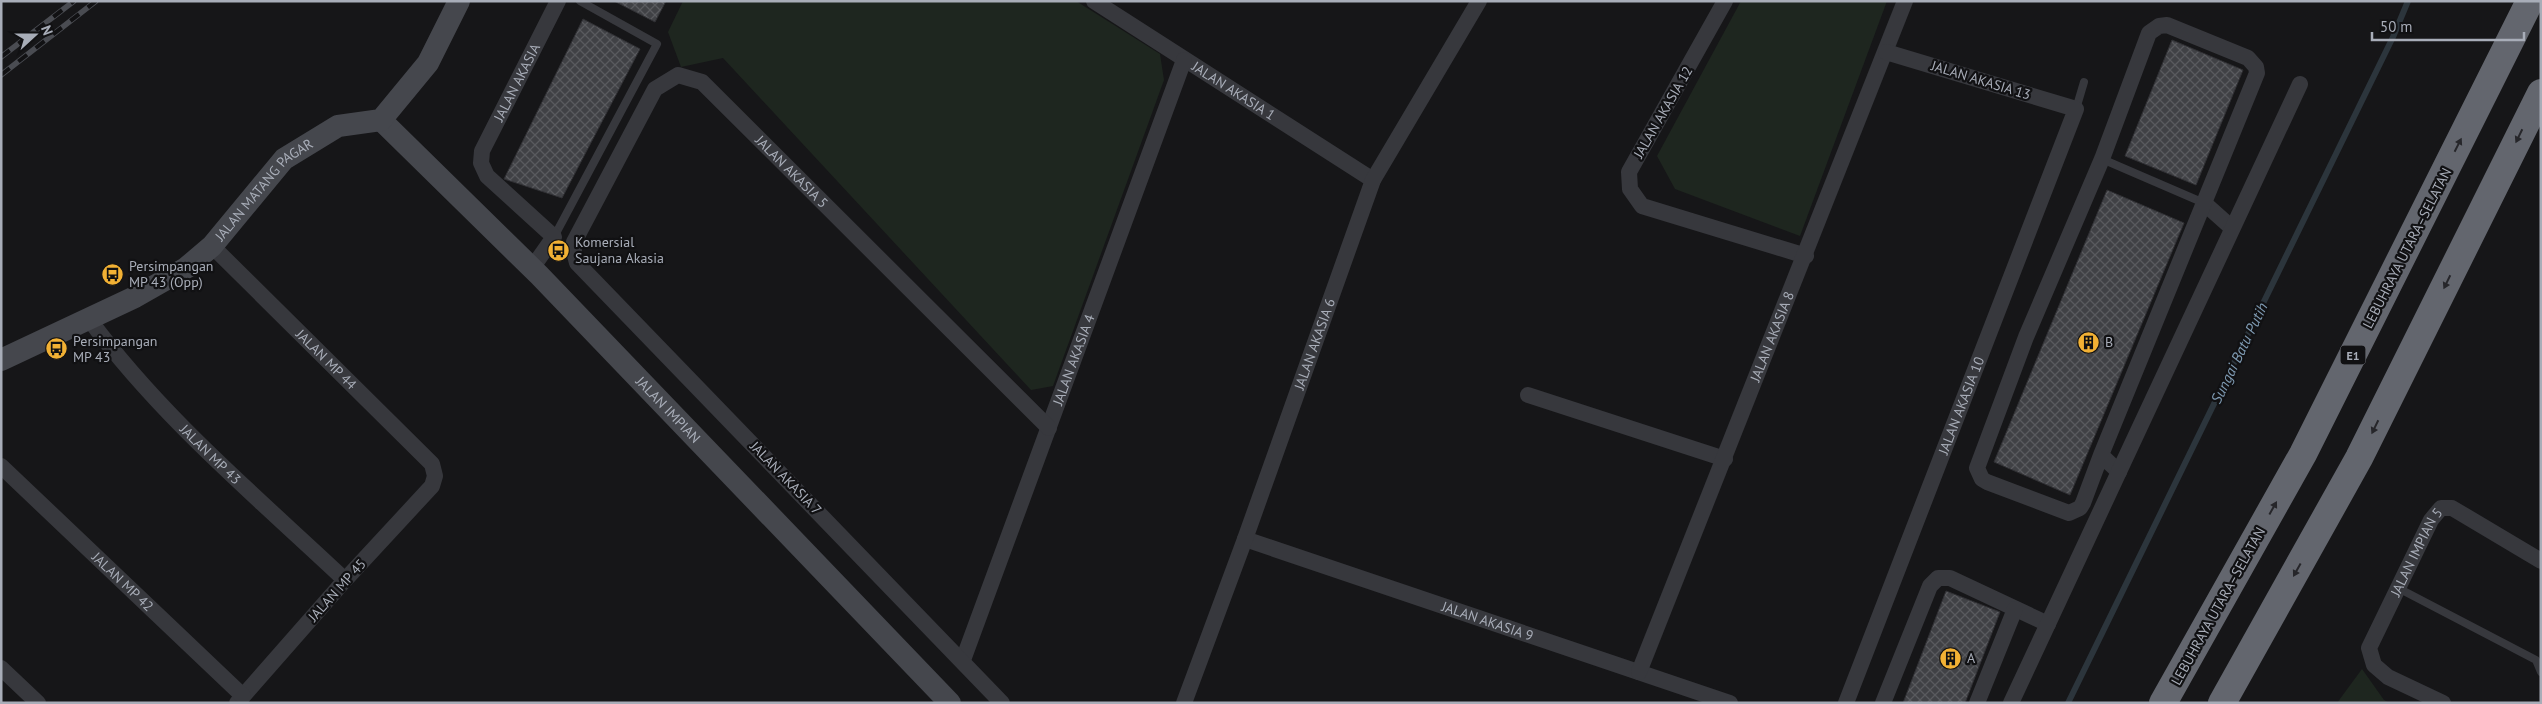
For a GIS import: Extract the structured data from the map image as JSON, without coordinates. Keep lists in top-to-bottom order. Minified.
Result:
{"streets":{"highway":["LEBUHRAYA UTARA–SELATAN","E1"],"street":["JALAN AKASIA 13","JALAN AKASIA","JALAN AKASIA 1","JALAN AKASIA 12","JALAN AKASIA 5","JALAN MATANG PAGAR","JALAN AKASIA 8","JALAN AKASIA 6","JALAN MP 44","JALAN AKASIA 4","JALAN AKASIA 10","JALAN IMPIAN","JALAN MP 43","JALAN AKASIA 7","JALAN IMPIAN 5","JALAN MP 42","JALAN MP 45","JALAN AKASIA 9"]},"crossings":[["JALAN AKASIA 13","JALAN AKASIA 8"],["JALAN AKASIA 13","JALAN AKASIA 10"],["JALAN AKASIA 1","JALAN AKASIA 6"],["JALAN AKASIA 1","JALAN AKASIA 4"],["JALAN AKASIA 12","JALAN AKASIA 8"],["JALAN AKASIA 5","JALAN AKASIA 4"],["JALAN AKASIA 5","JALAN AKASIA 7"],["JALAN MATANG PAGAR","JALAN MP 44"],["JALAN MATANG PAGAR","JALAN IMPIAN"],["JALAN MATANG PAGAR","JALAN MP 43"],["JALAN AKASIA 8","JALAN AKASIA 9"],["JALAN AKASIA 6","JALAN AKASIA 9"],["JALAN MP 44","JALAN MP 45"],["JALAN AKASIA 4","JALAN AKASIA 7"],["JALAN MP 43","JALAN MP 45"],["JALAN MP 42","JALAN MP 45"]],"water":["Sungai Batu Putih"],"places":{"bus stop":["Komersial Saujana Akasia","Persimpangan MP 43 (Opp)","Persimpangan MP 43"],"building":["B","A"]},"scale_bar":"50 m","north":"right"}
